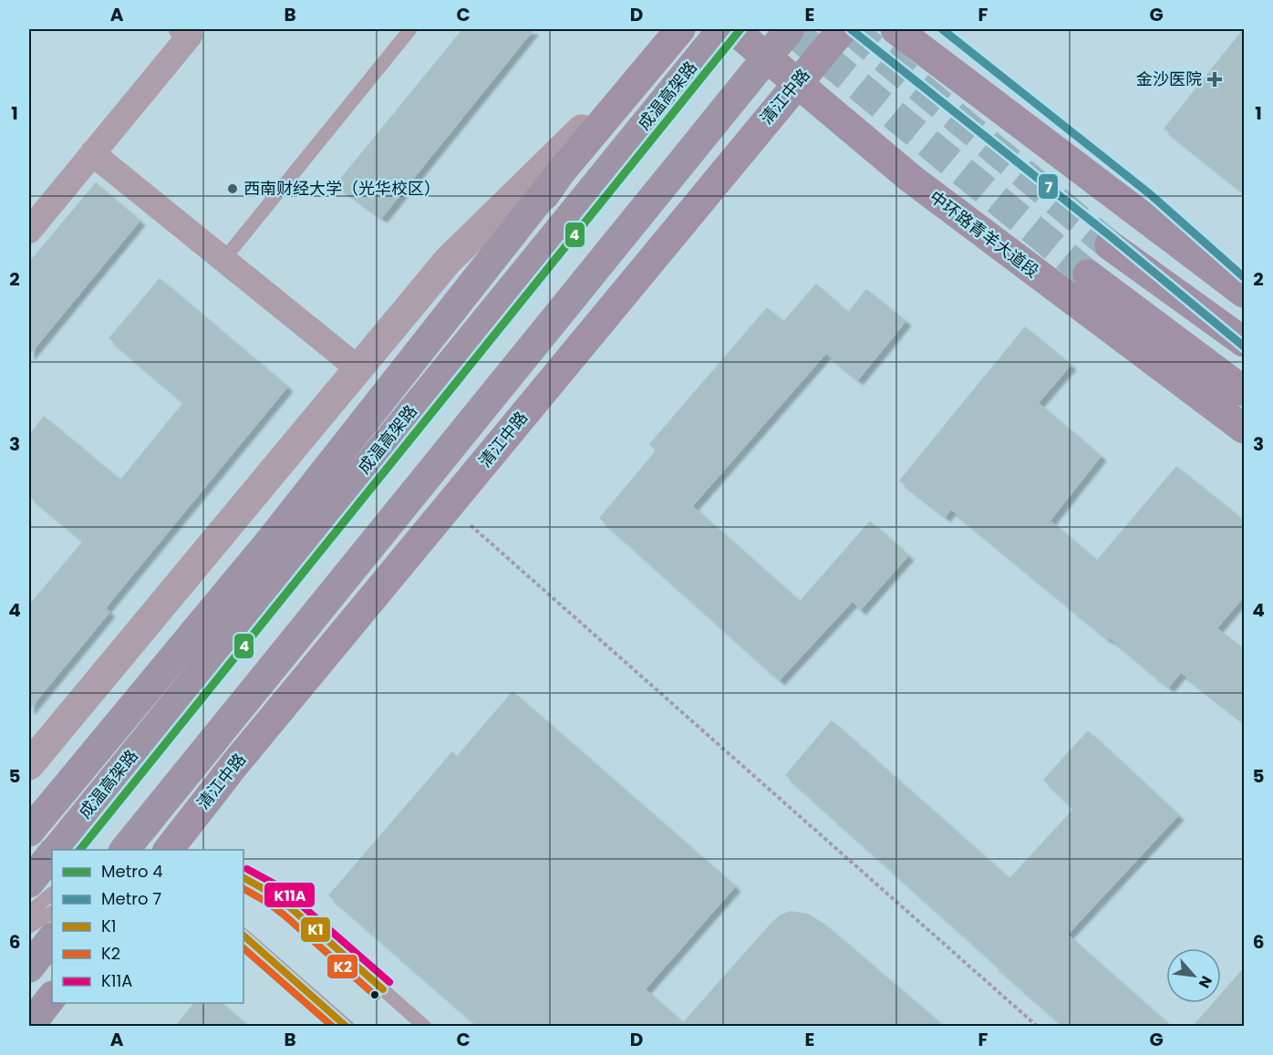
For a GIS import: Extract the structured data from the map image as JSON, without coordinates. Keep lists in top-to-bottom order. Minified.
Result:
{"streets":{"highway":["成温高架路"],"main road":["清江中路","中环路青羊大道段"]},"crossings":[["清江中路","中环路青羊大道段"]],"places":{"health":["金沙医院"],"other":["西南财经大学（光华校区）"]},"lines":["metro line 4","metro line 7","transit line K11A","transit line K1","transit line K2"],"legend":["Metro 4","Metro 7","K1","K2","K11A"],"north":"bottom right","grid":{"columns":["A","B","C","D","E","F","G"],"rows":["1","2","3","4","5","6"]}}
